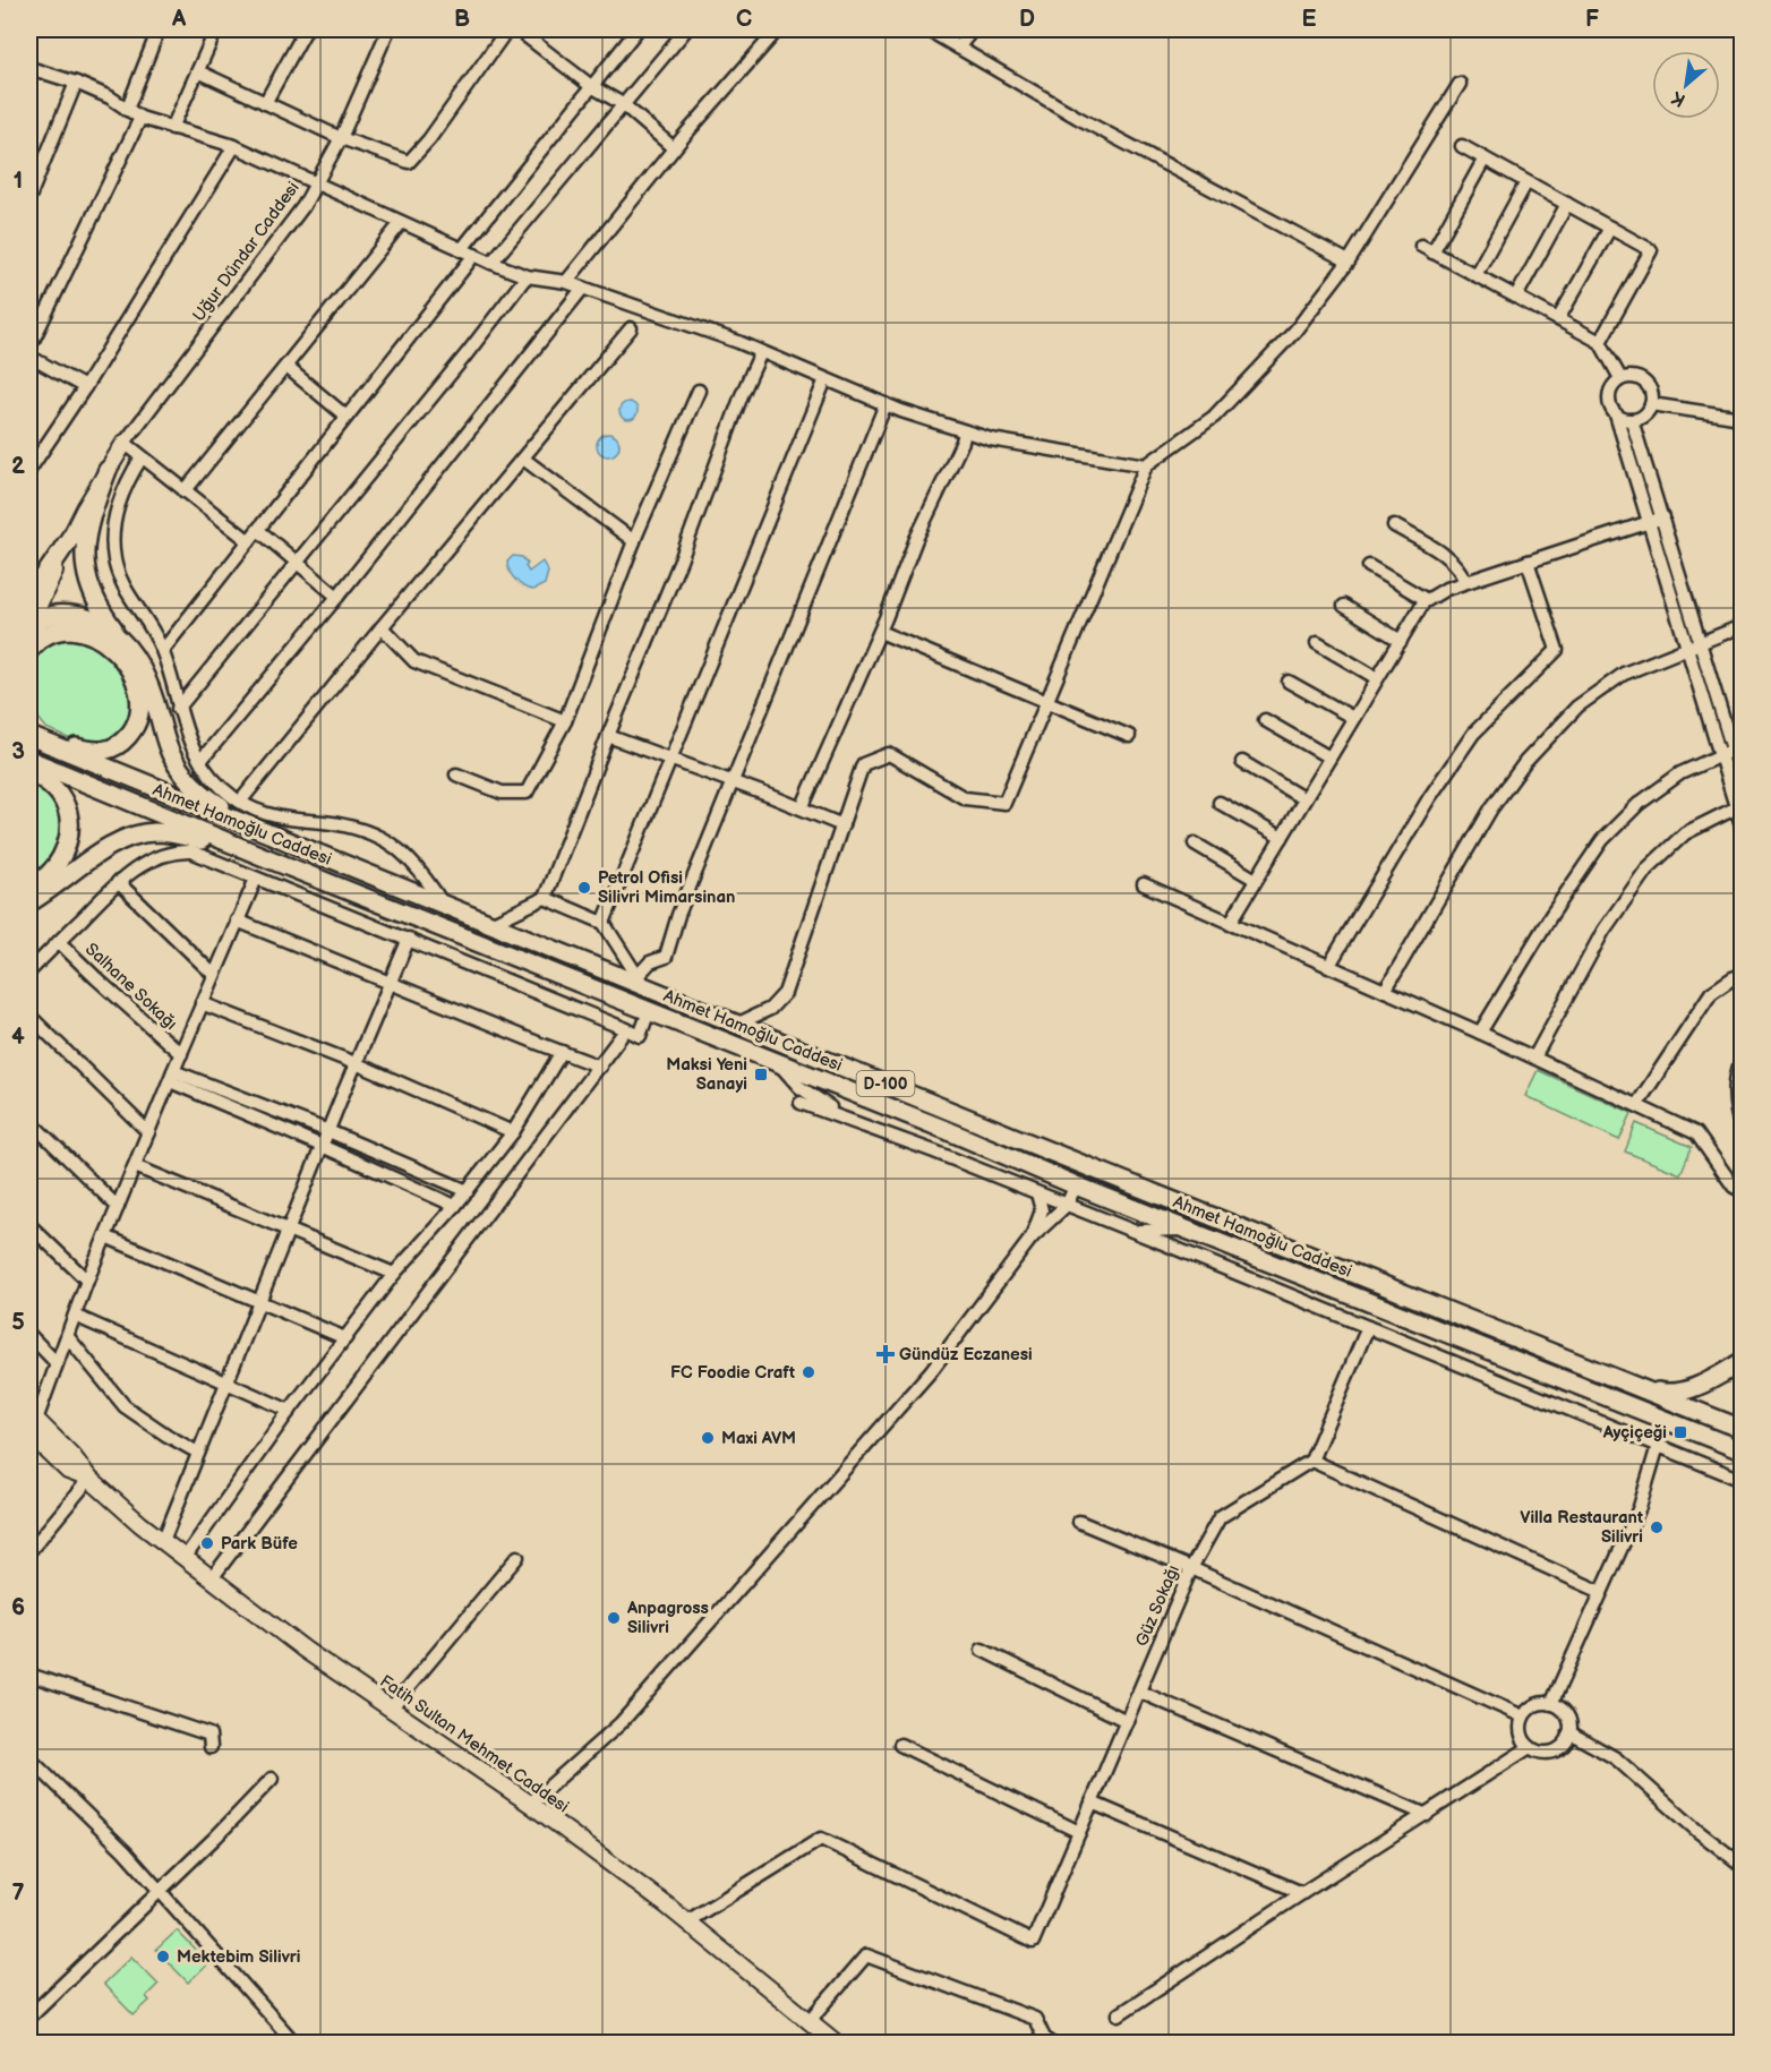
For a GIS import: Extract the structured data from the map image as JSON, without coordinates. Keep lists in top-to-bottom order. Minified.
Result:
{"streets":{"highway":["Ahmet Hamoğlu Caddesi","D-100"],"main road":["Fatih Sultan Mehmet Caddesi"],"street":["Uğur Dündar Caddesi","Salhane Sokağı","Güz Sokağı"]},"crossings":[["Güz Sokağı","Fatih Sultan Mehmet Caddesi"]],"places":{"other":["Petrol Ofisi Silivri Mimarsinan","FC Foodie Craft","Maxi AVM","Villa Restaurant Silivri","Park Büfe","Anpagross Silivri","Mektebim Silivri"],"transit":["Maksi Yeni Sanayi","Ayçiçeği"],"health":["Gündüz Eczanesi"]},"north":"bottom left","grid":{"columns":["A","B","C","D","E","F"],"rows":["1","2","3","4","5","6","7"]}}
